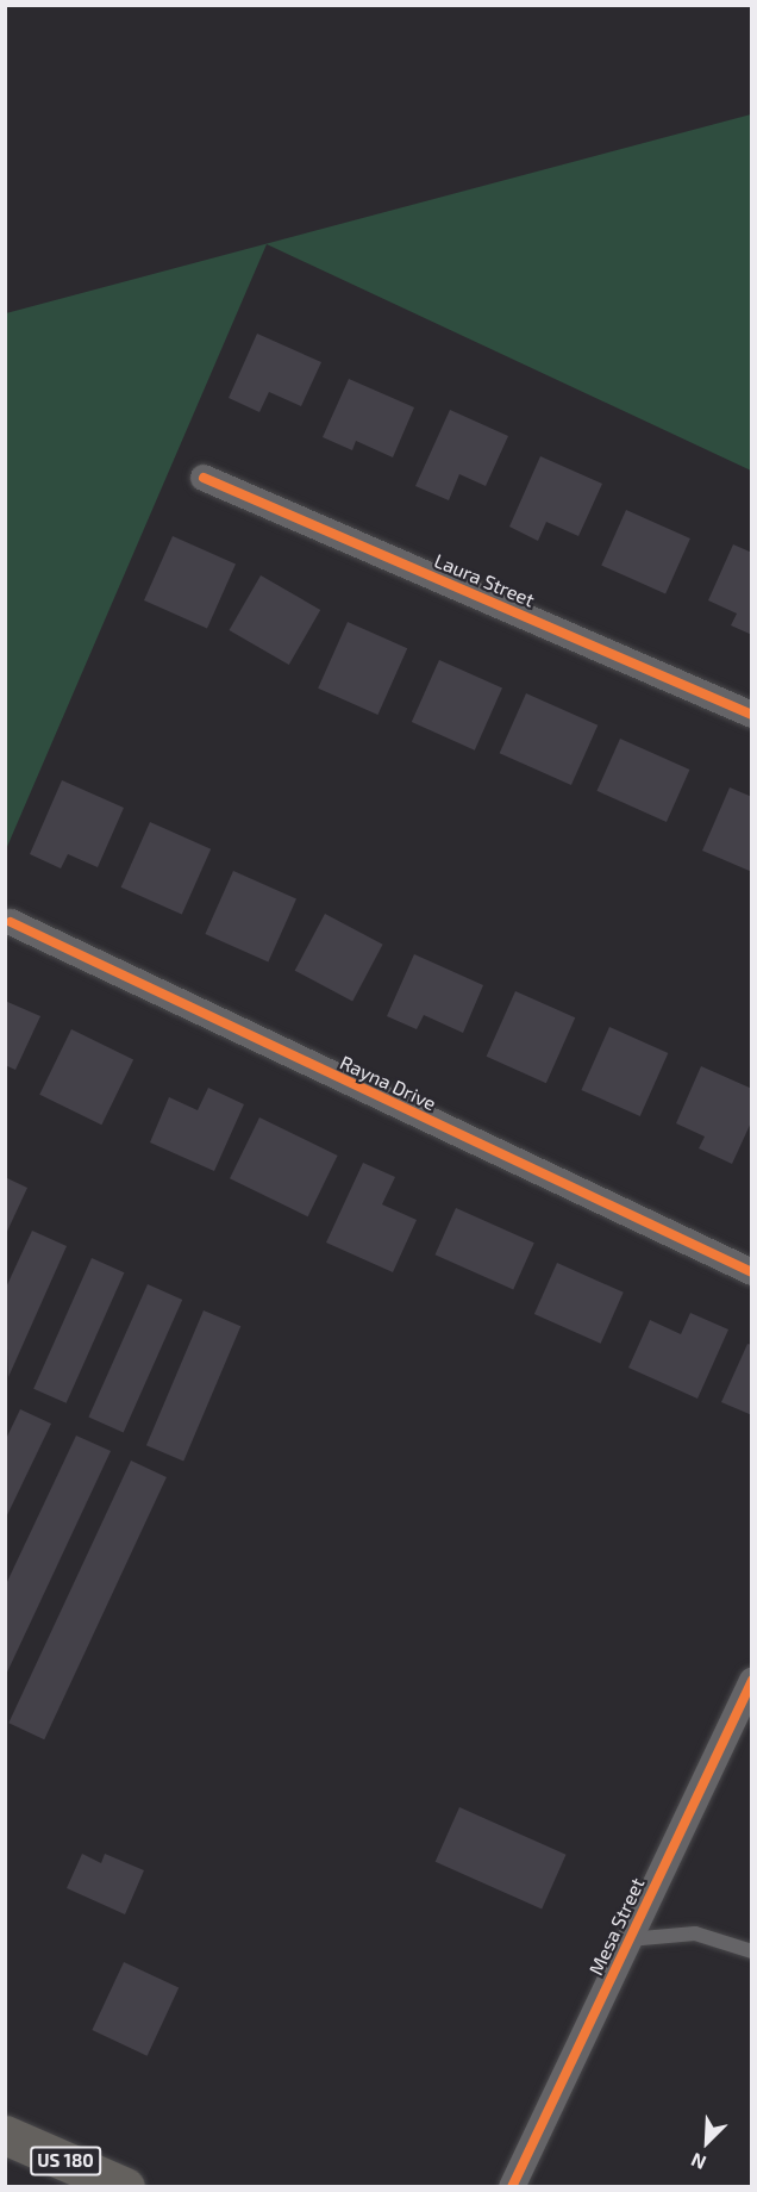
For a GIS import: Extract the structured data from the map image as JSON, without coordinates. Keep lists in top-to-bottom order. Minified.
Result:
{"streets":{"main road":["US 180"],"street":["Laura Street","Rayna Drive","Mesa Street"]},"north":"bottom left"}
